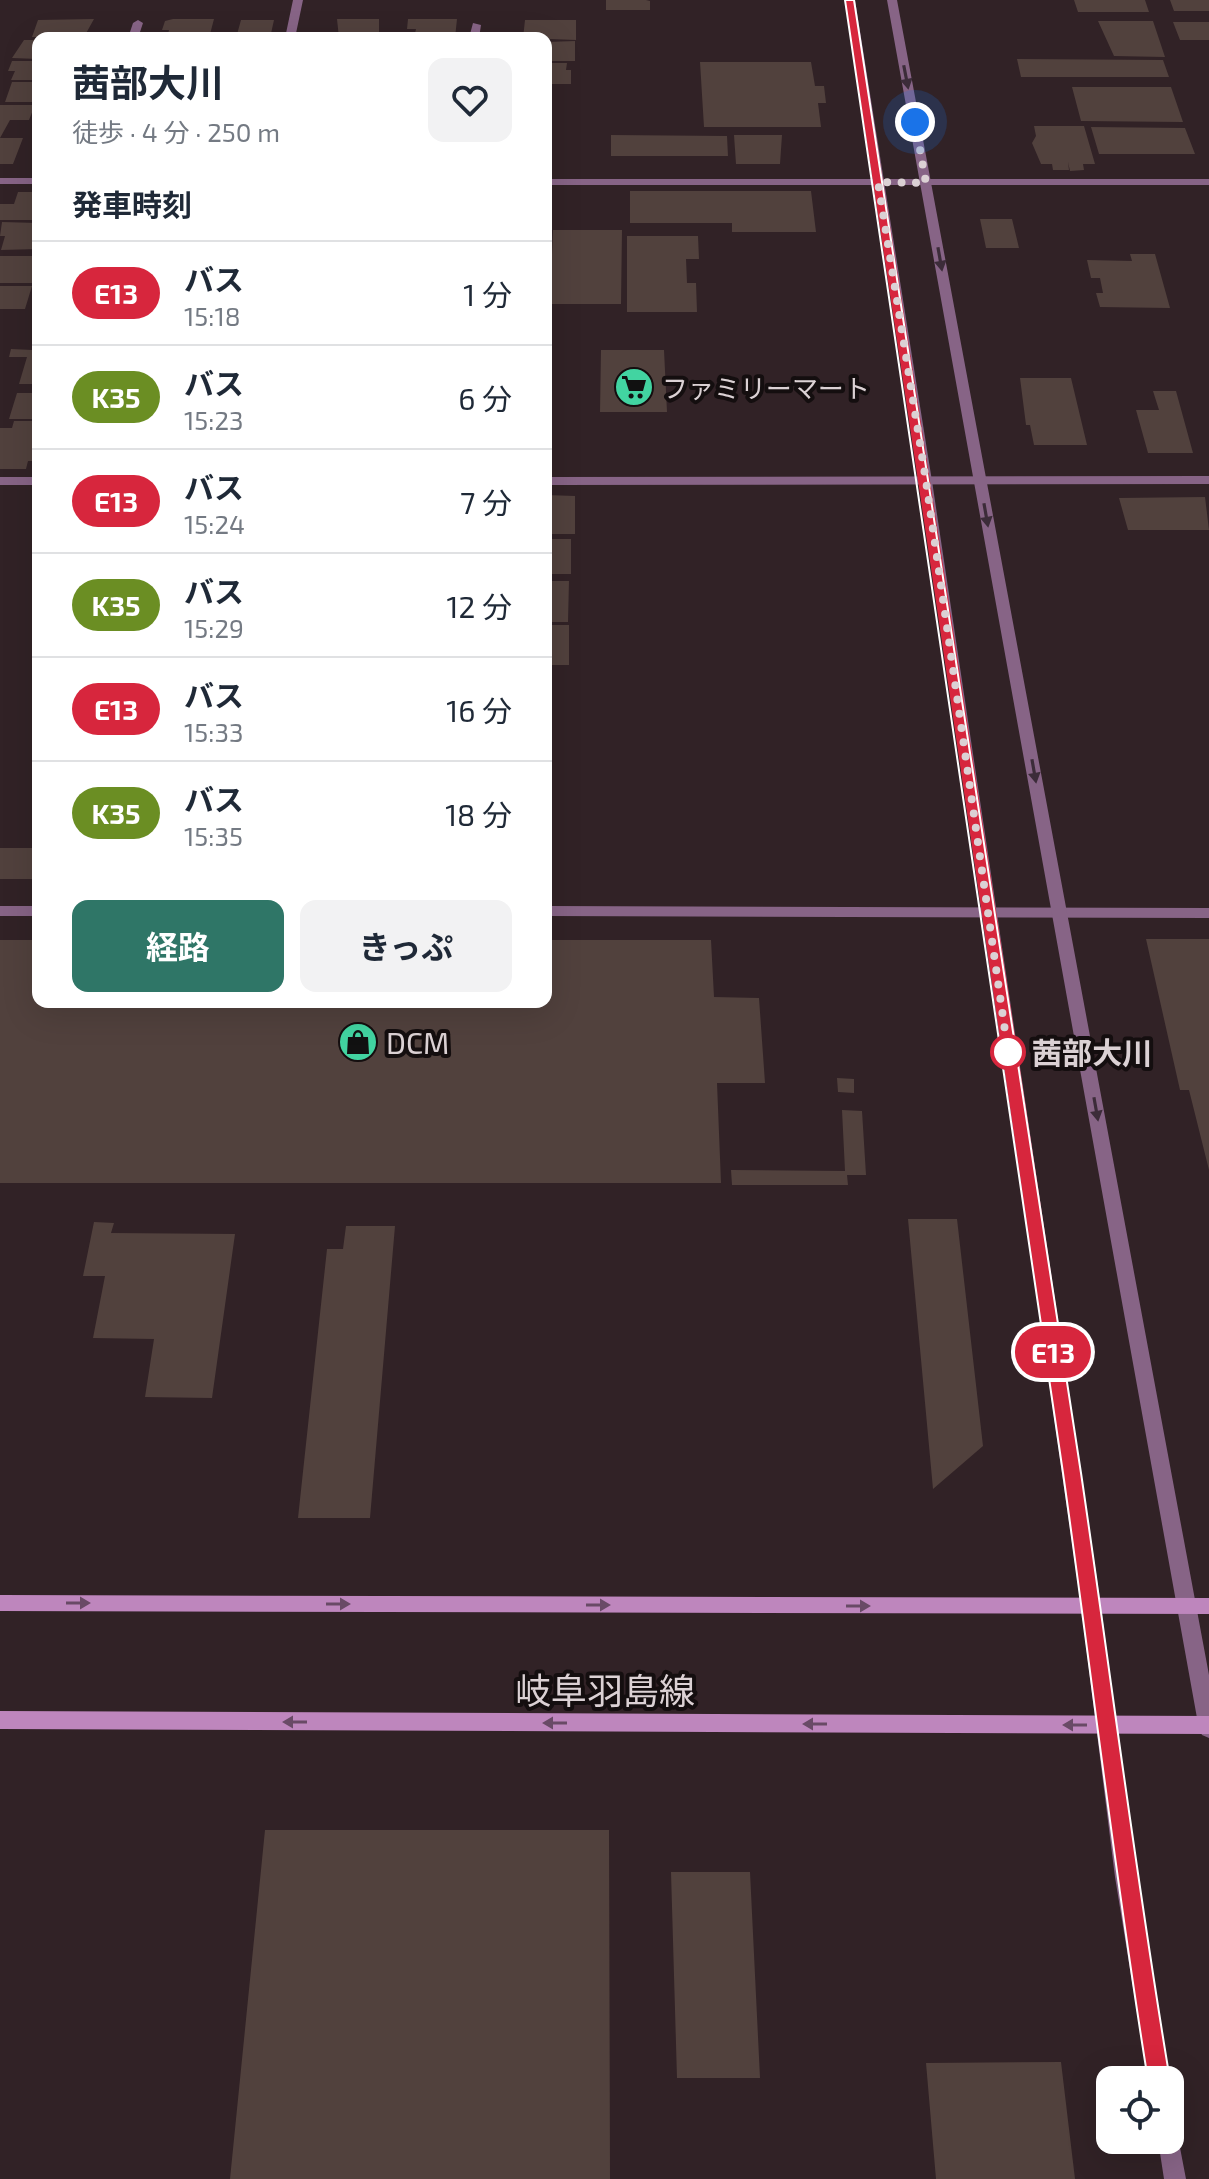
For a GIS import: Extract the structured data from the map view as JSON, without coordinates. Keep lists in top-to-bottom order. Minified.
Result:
{"streets":{"main road":["岐阜羽島線"]},"places":{"supermarket":["ファミリーマート"],"shop":["DCM"],"other":["茜部大川"]},"lines":["bus line E13"],"page":{"on_map":"E13","heading":[["茜部大川","徒歩 · 4 分 · 250 m"],"発車時刻"],"list":[{"mark":"E13","name":"バス","note":"15:18","value":"1 分"},{"mark":"K35","name":"バス","note":"15:23","value":"6 分"},{"mark":"E13","name":"バス","note":"15:24","value":"7 分"},{"mark":"K35","name":"バス","note":"15:29","value":"12 分"},{"mark":"E13","name":"バス","note":"15:33","value":"16 分"},{"mark":"K35","name":"バス","note":"15:35","value":"18 分"}],"buttons":["経路","きっぷ"]}}
